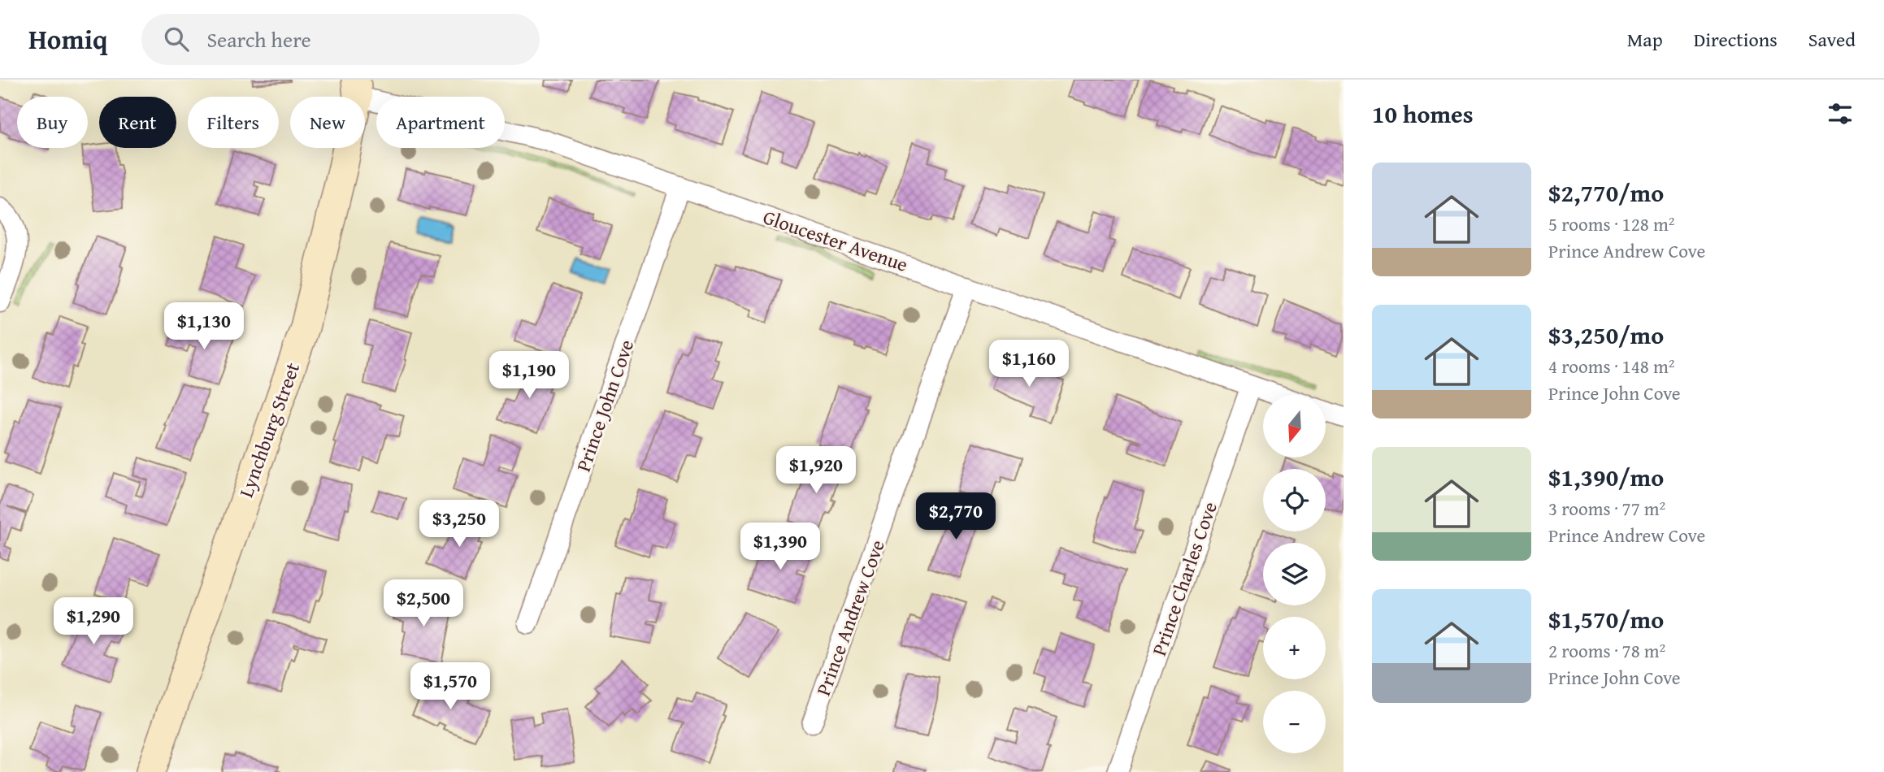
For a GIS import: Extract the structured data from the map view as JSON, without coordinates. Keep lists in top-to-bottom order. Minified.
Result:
{"streets":{"street":["Gloucester Avenue","Prince John Cove","Lynchburg Street","Prince Charles Cove","Prince Andrew Cove"]},"crossings":[["Gloucester Avenue","Prince John Cove"],["Gloucester Avenue","Lynchburg Street"],["Gloucester Avenue","Prince Charles Cove"],["Gloucester Avenue","Prince Andrew Cove"]],"north":"bottom","page":{"header":"Homiq","search":"Search here","nav":["Map","Directions","Saved"],"heading":"10 homes","chip":["Buy","Rent","Filters","New","Apartment"],"list":[{"name":"$2,770/mo","note":"5 rooms · 128 m² · Prince Andrew Cove"},{"name":"$3,250/mo","note":"4 rooms · 148 m² · Prince John Cove"},{"name":"$1,390/mo","note":"3 rooms · 77 m² · Prince Andrew Cove"},{"name":"$1,570/mo","note":"2 rooms · 78 m² · Prince John Cove"}],"price":["$1,130","$1,160","$1,190","$1,920","$2,770","$3,250","$1,390","$2,500","$1,290","$1,570"],"map_buttons":["+","−"]}}
